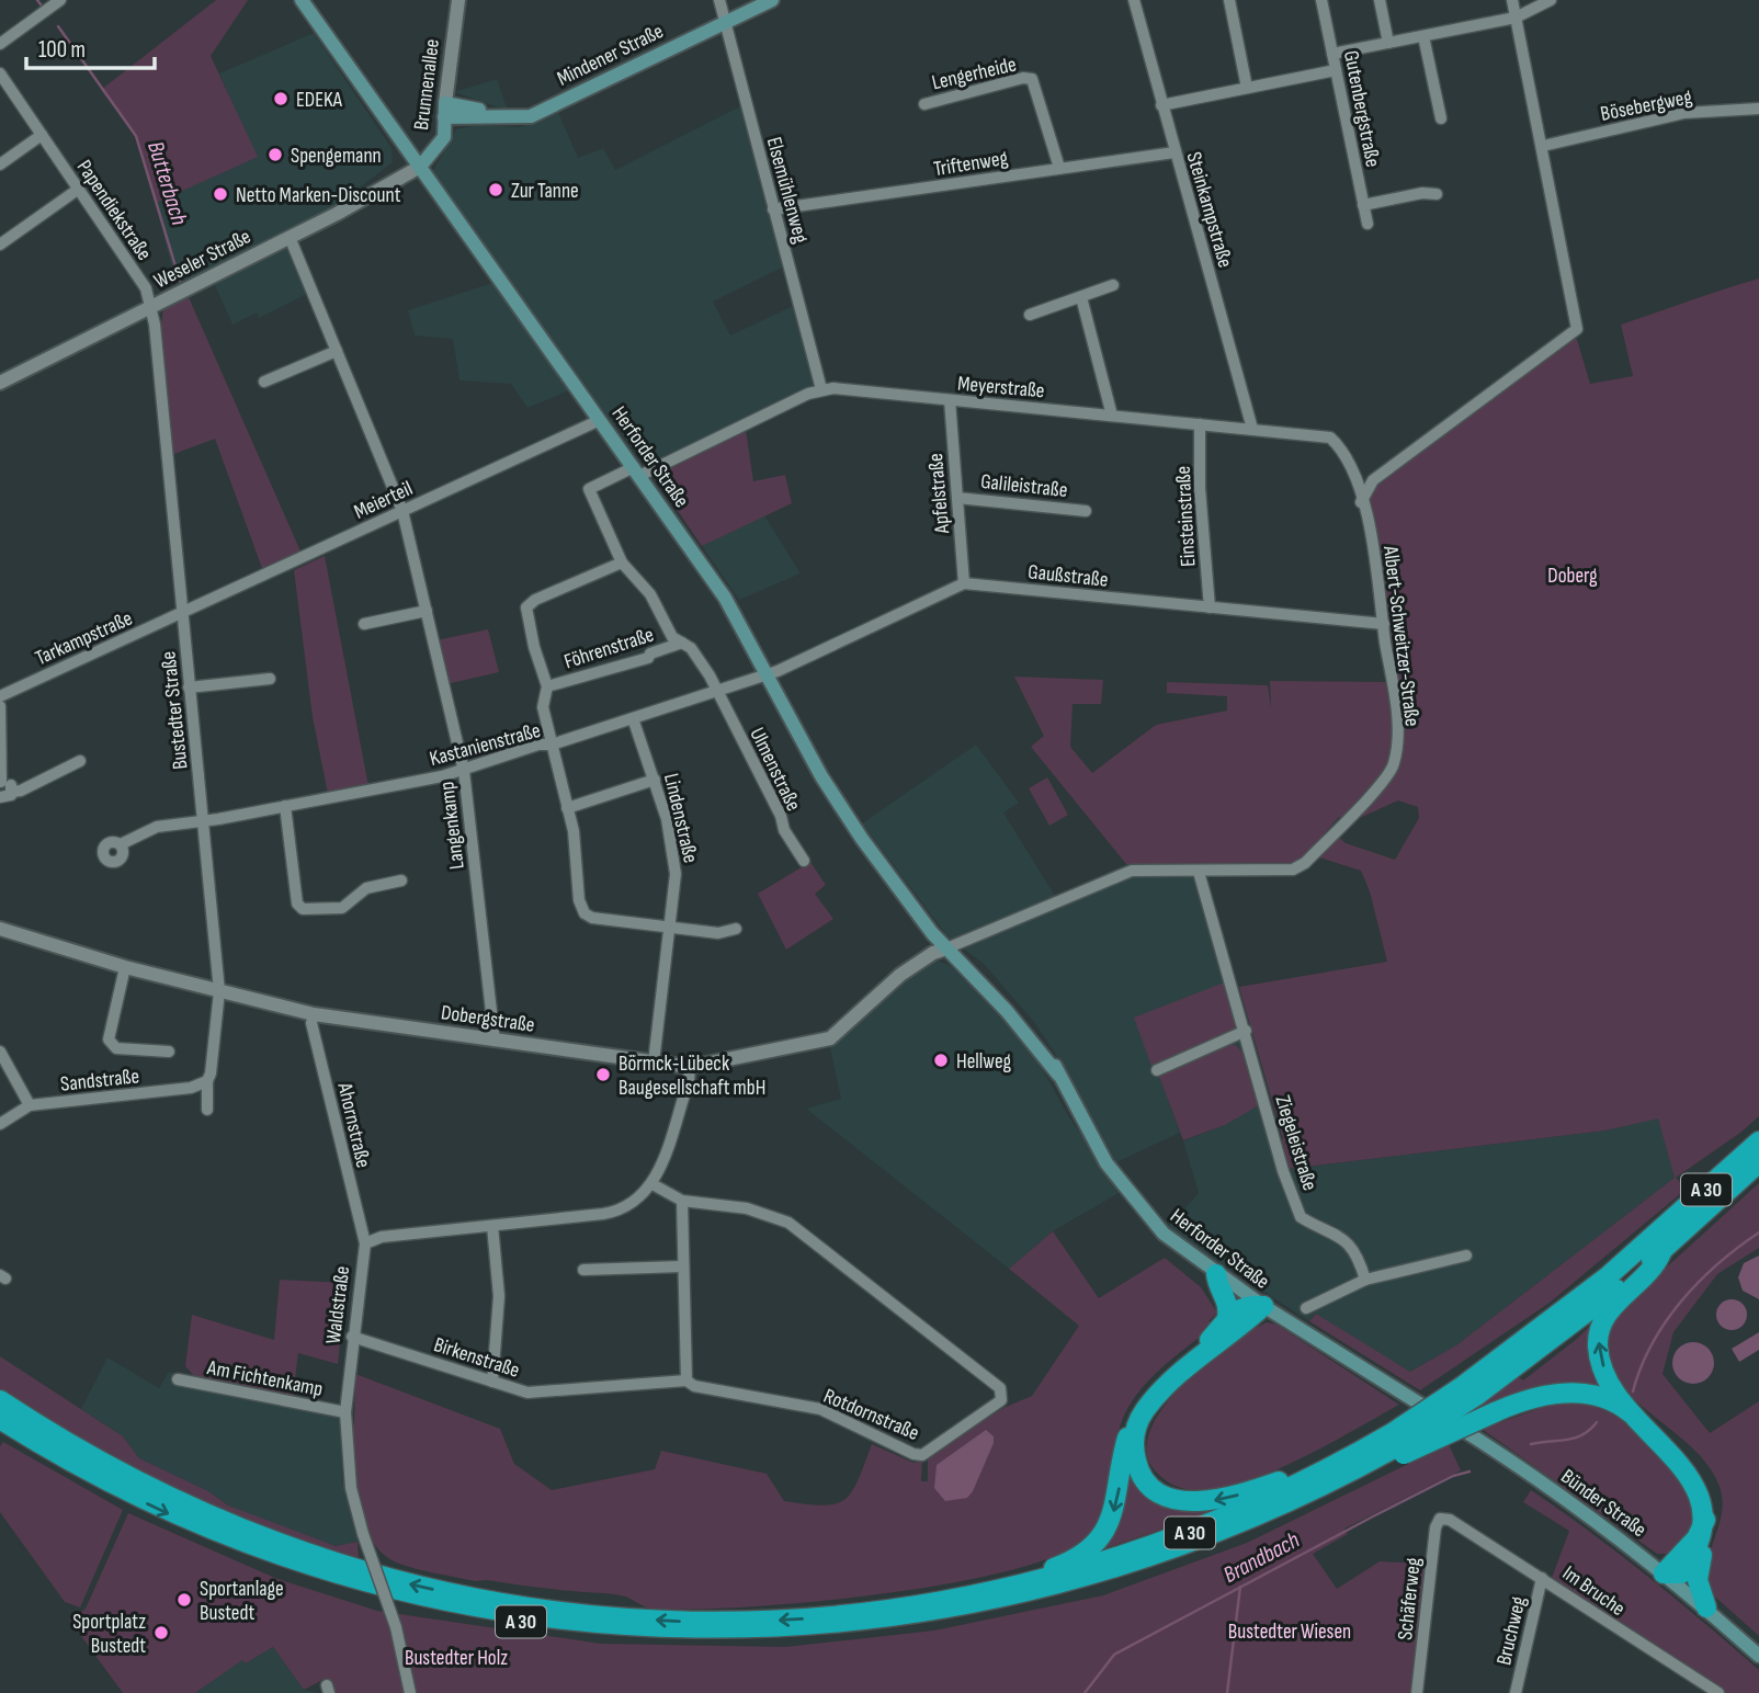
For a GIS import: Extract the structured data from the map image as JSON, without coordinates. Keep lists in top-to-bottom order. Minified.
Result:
{"streets":{"highway":["A 30"],"main road":["Mindener Straße","Brunnenallee","Herforder Straße","Bünder Straße"],"street":["Lengerheide","Bösebergweg","Gutenbergstraße","Triftenweg","Elsemühlenweg","Papendiekstraße","Steinkampstraße","Weseler Straße","Meyerstraße","Galileistraße","Apfelstraße","Meierteil","Einsteinstraße","Gaußstraße","Albert-Schweitzer-Straße","Tarkampstraße","Föhrenstraße","Bustedter Straße","Kastanienstraße","Ulmenstraße","Lindenstraße","Langenkamp","Dobergstraße","Sandstraße","Ahornstraße","Ziegeleistraße","Waldstraße","Birkenstraße","Am Fichtenkamp","Rotdornstraße","Im Bruche","Schäferweg","Bruchweg"]},"crossings":[["Mindener Straße","Brunnenallee"],["Mindener Straße","Elsemühlenweg"],["Lengerheide","Triftenweg"],["Brunnenallee","Weseler Straße"],["Brunnenallee","Herforder Straße"],["Triftenweg","Elsemühlenweg"],["Triftenweg","Steinkampstraße"],["Elsemühlenweg","Meyerstraße"],["Papendiekstraße","Weseler Straße"],["Papendiekstraße","Bustedter Straße"],["Steinkampstraße","Meyerstraße"],["Weseler Straße","Herforder Straße"],["Weseler Straße","Bustedter Straße"],["Weseler Straße","Langenkamp"],["Meyerstraße","Apfelstraße"],["Meyerstraße","Einsteinstraße"],["Meyerstraße","Albert-Schweitzer-Straße"],["Herforder Straße","Meierteil"],["Herforder Straße","Albert-Schweitzer-Straße"],["Herforder Straße","Föhrenstraße"],["Herforder Straße","Kastanienstraße"],["Herforder Straße","Dobergstraße"],["Herforder Straße","Bünder Straße"],["Galileistraße","Apfelstraße"],["Apfelstraße","Gaußstraße"],["Meierteil","Tarkampstraße"],["Meierteil","Bustedter Straße"],["Meierteil","Langenkamp"],["Einsteinstraße","Gaußstraße"],["Gaußstraße","Albert-Schweitzer-Straße"],["Albert-Schweitzer-Straße","Dobergstraße"],["Albert-Schweitzer-Straße","Ziegeleistraße"],["Tarkampstraße","Bustedter Straße"],["Föhrenstraße","Kastanienstraße"],["Föhrenstraße","Ulmenstraße"],["Föhrenstraße","Lindenstraße"],["Bustedter Straße","Kastanienstraße"],["Bustedter Straße","Dobergstraße"],["Bustedter Straße","Sandstraße"],["Kastanienstraße","Ulmenstraße"],["Kastanienstraße","Lindenstraße"],["Kastanienstraße","Langenkamp"],["Lindenstraße","Dobergstraße"],["Langenkamp","Dobergstraße"],["Dobergstraße","Ahornstraße"],["Ahornstraße","Waldstraße"],["Waldstraße","Birkenstraße"],["Waldstraße","Am Fichtenkamp"],["Waldstraße","Rotdornstraße"],["Birkenstraße","Rotdornstraße"],["Im Bruche","Schäferweg"],["Im Bruche","Bruchweg"]],"water":["Butterbach","Brandbach"],"parks":["Doberg","Bustedter Wiesen","Bustedter Holz"],"places":["EDEKA","Spengemann","Zur Tanne","Netto Marken-Discount","Hellweg","Börmck-Lübeck Baugesellschaft mbH","Sportanlage Bustedt","Sportplatz Bustedt"],"scale_bar":"100 m"}
